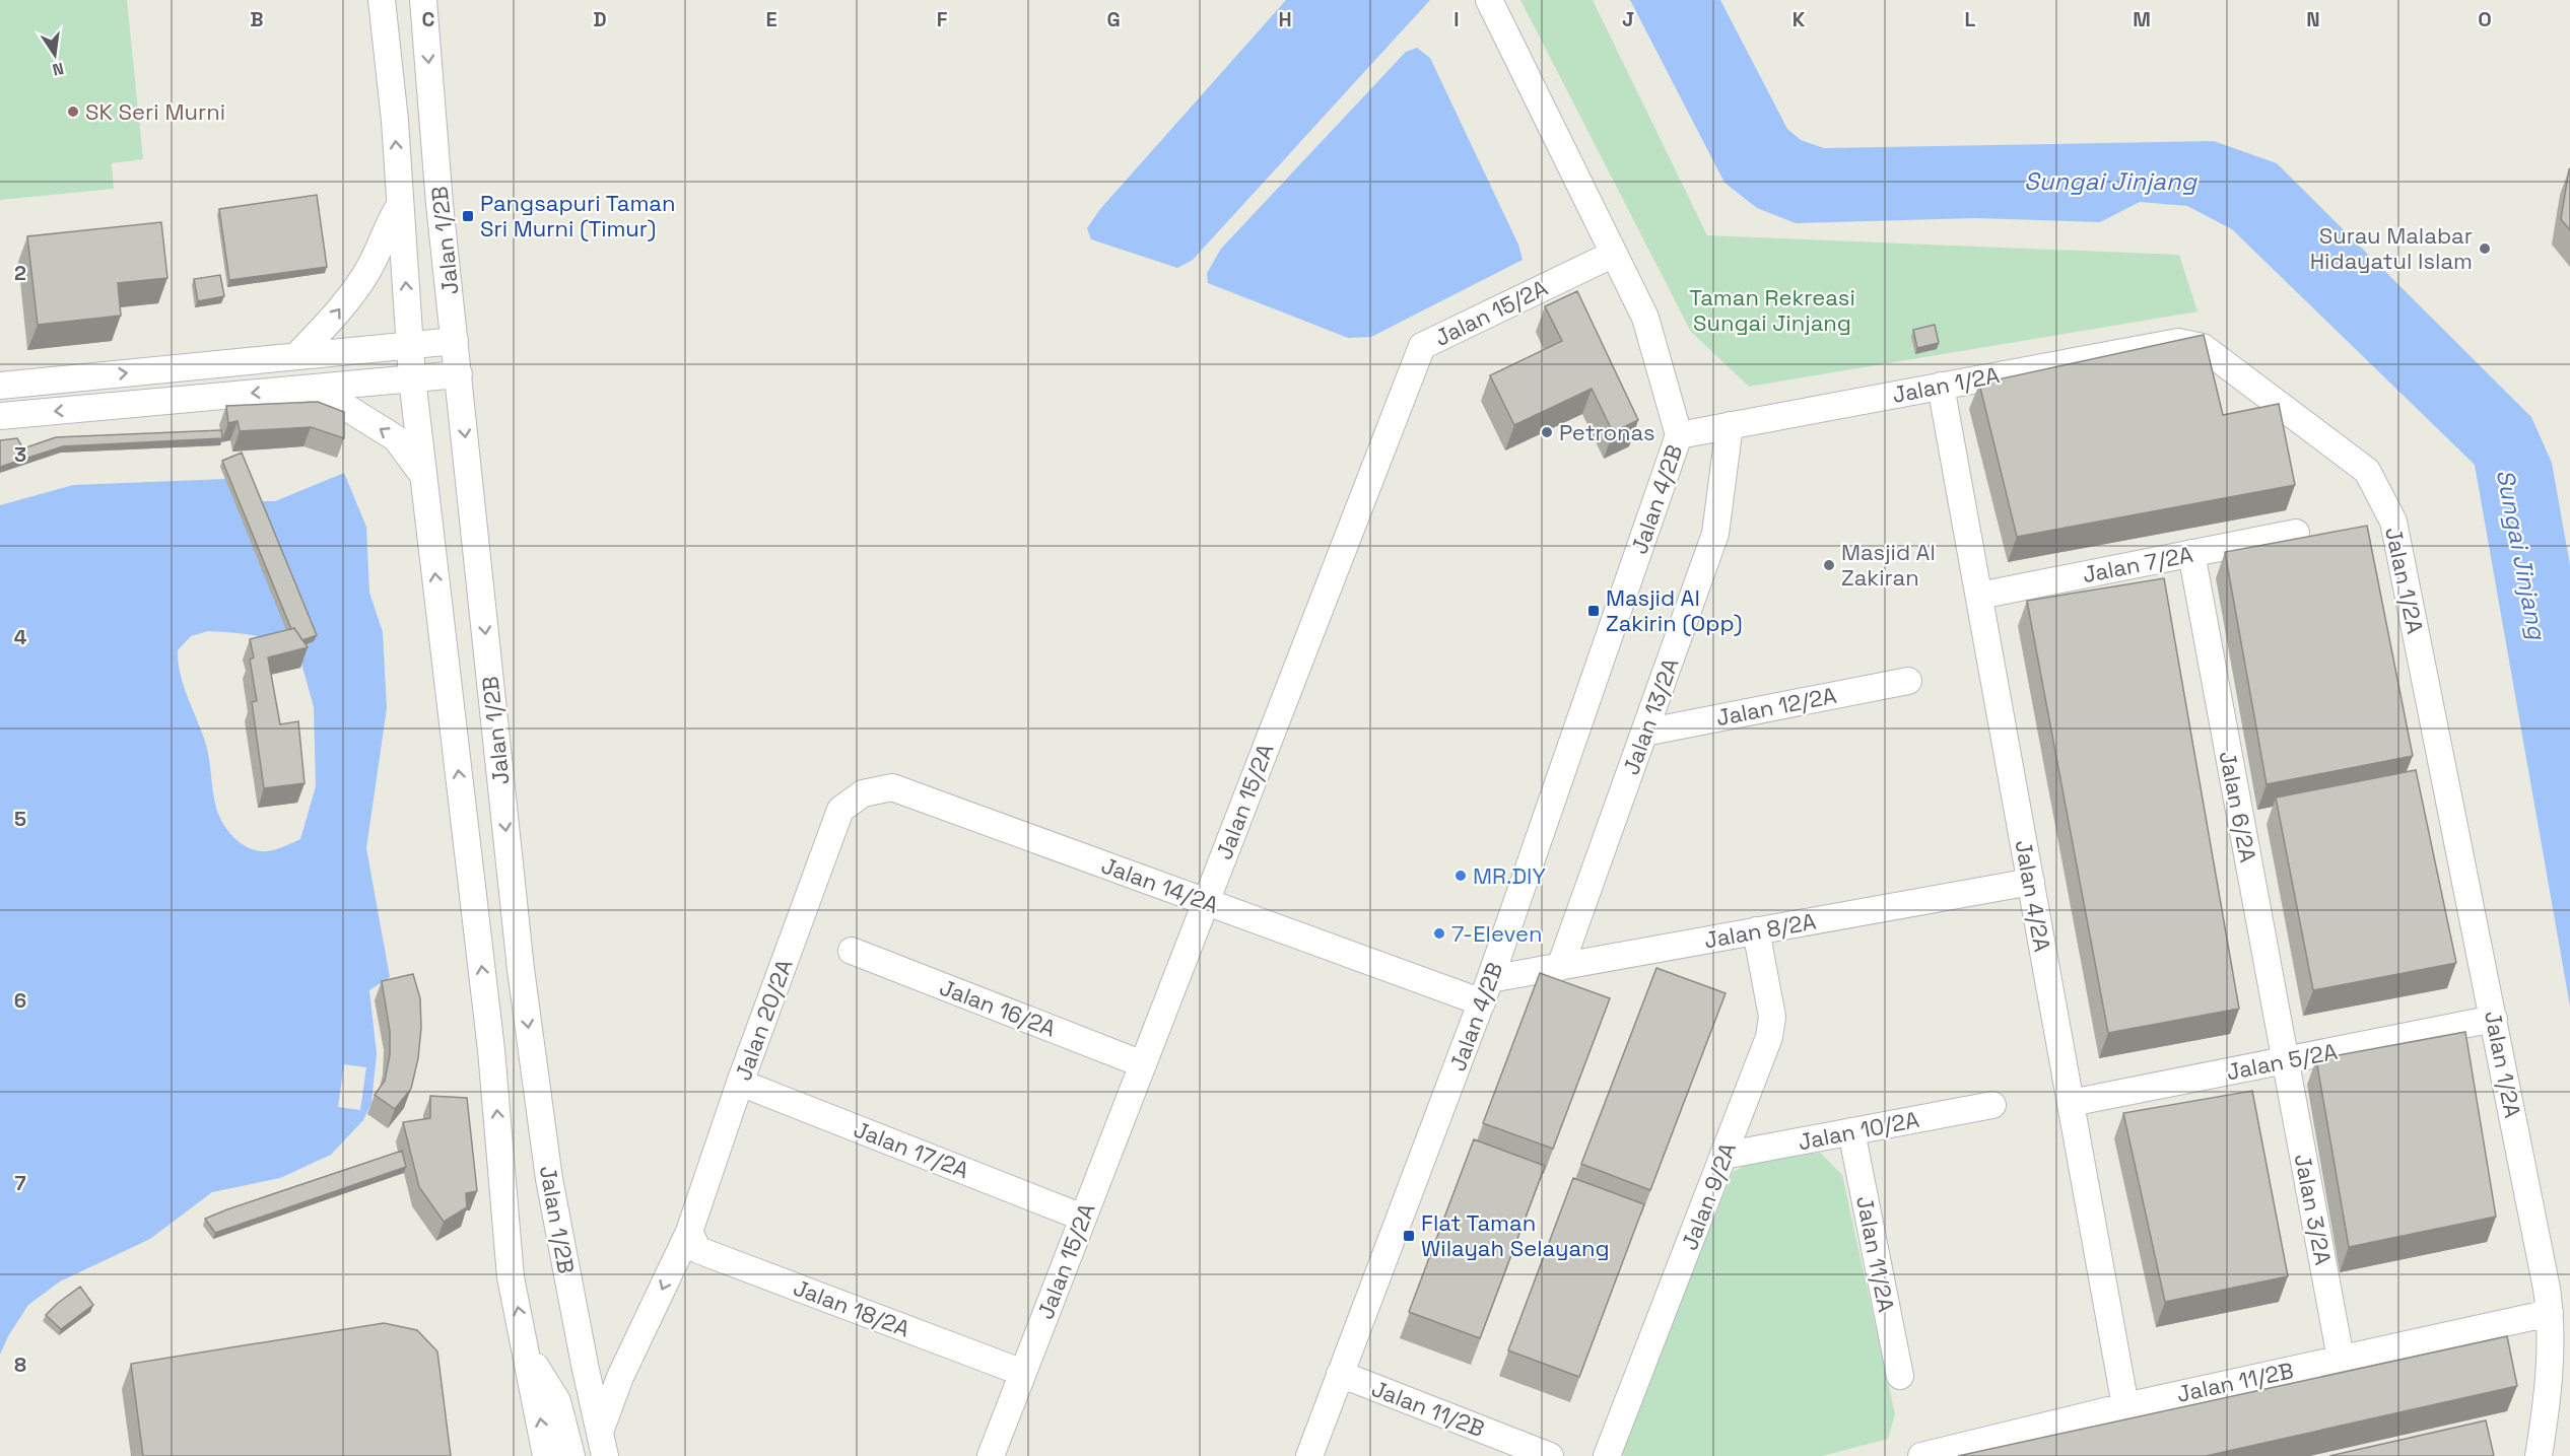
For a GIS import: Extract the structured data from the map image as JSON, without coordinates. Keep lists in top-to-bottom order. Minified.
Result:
{"streets":{"street":["Jalan 1/2B","Jalan 15/2A","Jalan 1/2A","Jalan 4/2B","Jalan 7/2A","Jalan 12/2A","Jalan 13/2A","Jalan 6/2A","Jalan 14/2A","Jalan 4/2A","Jalan 8/2A","Jalan 16/2A","Jalan 20/2A","Jalan 5/2A","Jalan 10/2A","Jalan 17/2A","Jalan 9/2A","Jalan 3/2A","Jalan 11/2A","Jalan 18/2A","Jalan 11/2B"]},"crossings":[["Jalan 1/2B","Jalan 20/2A"],["Jalan 15/2A","Jalan 14/2A"],["Jalan 15/2A","Jalan 16/2A"],["Jalan 15/2A","Jalan 17/2A"],["Jalan 15/2A","Jalan 18/2A"],["Jalan 1/2A","Jalan 4/2B"],["Jalan 1/2A","Jalan 13/2A"],["Jalan 1/2A","Jalan 4/2A"],["Jalan 1/2A","Jalan 5/2A"],["Jalan 1/2A","Jalan 11/2B"],["Jalan 4/2B","Jalan 14/2A"],["Jalan 4/2B","Jalan 8/2A"],["Jalan 4/2B","Jalan 11/2B"],["Jalan 7/2A","Jalan 6/2A"],["Jalan 7/2A","Jalan 4/2A"],["Jalan 12/2A","Jalan 13/2A"],["Jalan 13/2A","Jalan 8/2A"],["Jalan 6/2A","Jalan 5/2A"],["Jalan 6/2A","Jalan 3/2A"],["Jalan 14/2A","Jalan 8/2A"],["Jalan 14/2A","Jalan 20/2A"],["Jalan 4/2A","Jalan 8/2A"],["Jalan 4/2A","Jalan 5/2A"],["Jalan 4/2A","Jalan 11/2B"],["Jalan 8/2A","Jalan 9/2A"],["Jalan 20/2A","Jalan 17/2A"],["Jalan 20/2A","Jalan 18/2A"],["Jalan 5/2A","Jalan 3/2A"],["Jalan 10/2A","Jalan 9/2A"],["Jalan 10/2A","Jalan 11/2A"],["Jalan 3/2A","Jalan 11/2B"]],"water":["Sungai Jinjang"],"parks":["Taman Rekreasi Sungai Jinjang"],"places":{"other":["SK Seri Murni","Surau Malabar Hidayatul Islam","Petronas","Masjid Al Zakiran","MR.DIY","7-Eleven"],"transit":["Pangsapuri Taman Sri Murni (Timur)","Masjid Al Zakirin (Opp)","Flat Taman Wilayah Selayang"]},"north":"bottom","grid":{"columns":["B","C","D","E","F","G","H","I","J","K","L","M","N","O"],"rows":["2","3","4","5","6","7","8"]}}
